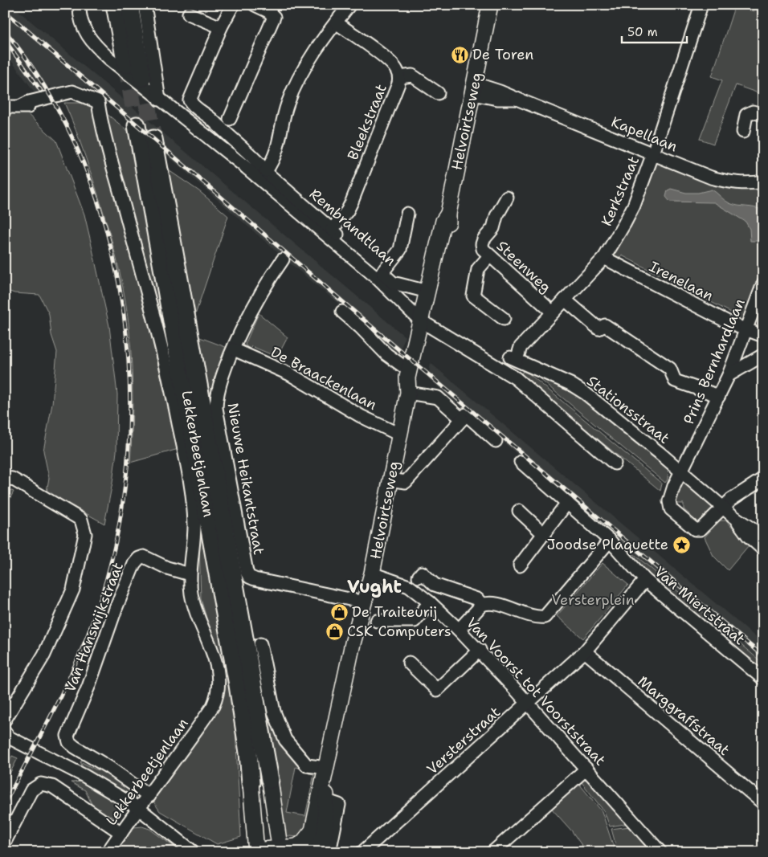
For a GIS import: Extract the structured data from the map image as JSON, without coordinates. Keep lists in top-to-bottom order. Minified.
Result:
{"streets":{"main road":["Helvoirtseweg"],"street":["Bleekstraat","Kapellaan","Kerkstraat","Rembrandtlaan","Steenweg","Irenelaan","Prins Bernhardlaan","De Braackenlaan","Stationsstraat","Lekkerbeetjenlaan","Nieuwe Heikantstraat","Van Miertstraat","Van Hanswijkstraat","Van Voorst tot Voorststraat","Marggraffstraat","Versterstraat"]},"crossings":[["Helvoirtseweg","Kapellaan"],["Helvoirtseweg","Rembrandtlaan"],["Helvoirtseweg","De Braackenlaan"],["Helvoirtseweg","Nieuwe Heikantstraat"],["Helvoirtseweg","Van Voorst tot Voorststraat"],["Bleekstraat","Rembrandtlaan"],["Kapellaan","Kerkstraat"],["Kerkstraat","Steenweg"],["Kerkstraat","Irenelaan"],["Kerkstraat","Stationsstraat"],["Irenelaan","Prins Bernhardlaan"],["Prins Bernhardlaan","Stationsstraat"],["De Braackenlaan","Nieuwe Heikantstraat"],["Lekkerbeetjenlaan","Van Hanswijkstraat"],["Van Voorst tot Voorststraat","Versterstraat"],["Marggraffstraat","Versterstraat"]],"districts":["Vught"],"parks":["Versterplein"],"places":{"restaurant":["De Toren"],"place":["Joodse Plaquette"],"shop":["De Traiteurij","CSK Computers"]},"scale_bar":"50 m"}
